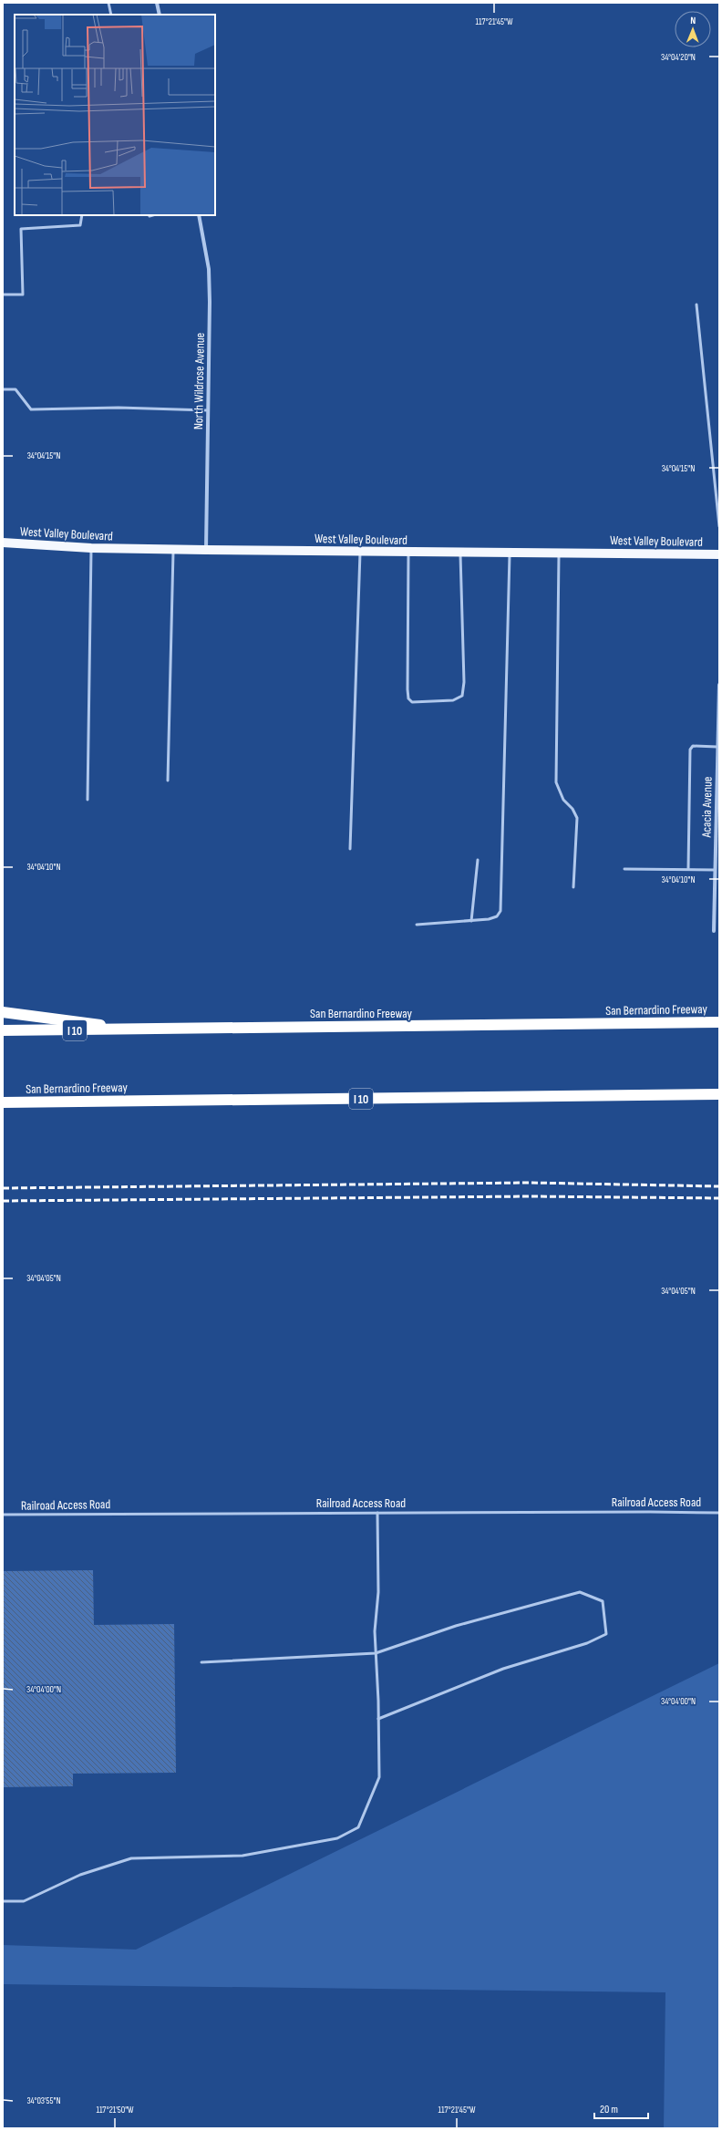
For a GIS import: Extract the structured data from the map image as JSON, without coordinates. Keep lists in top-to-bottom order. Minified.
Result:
{"streets":{"highway":["San Bernardino Freeway","I 10"],"main road":["West Valley Boulevard"],"street":["North Wildrose Avenue","Acacia Avenue"],"lane":["Railroad Access Road"]},"crossings":[["North Wildrose Avenue","West Valley Boulevard"]],"scale_bar":"20 m","north":"top","coordinates":["117°21'45\"W","34°04'20\"N","34°04'15\"N","34°04'10\"N","34°04'05\"N","34°04'00\"N","34°03'55\"N","117°21'50\"W"]}
